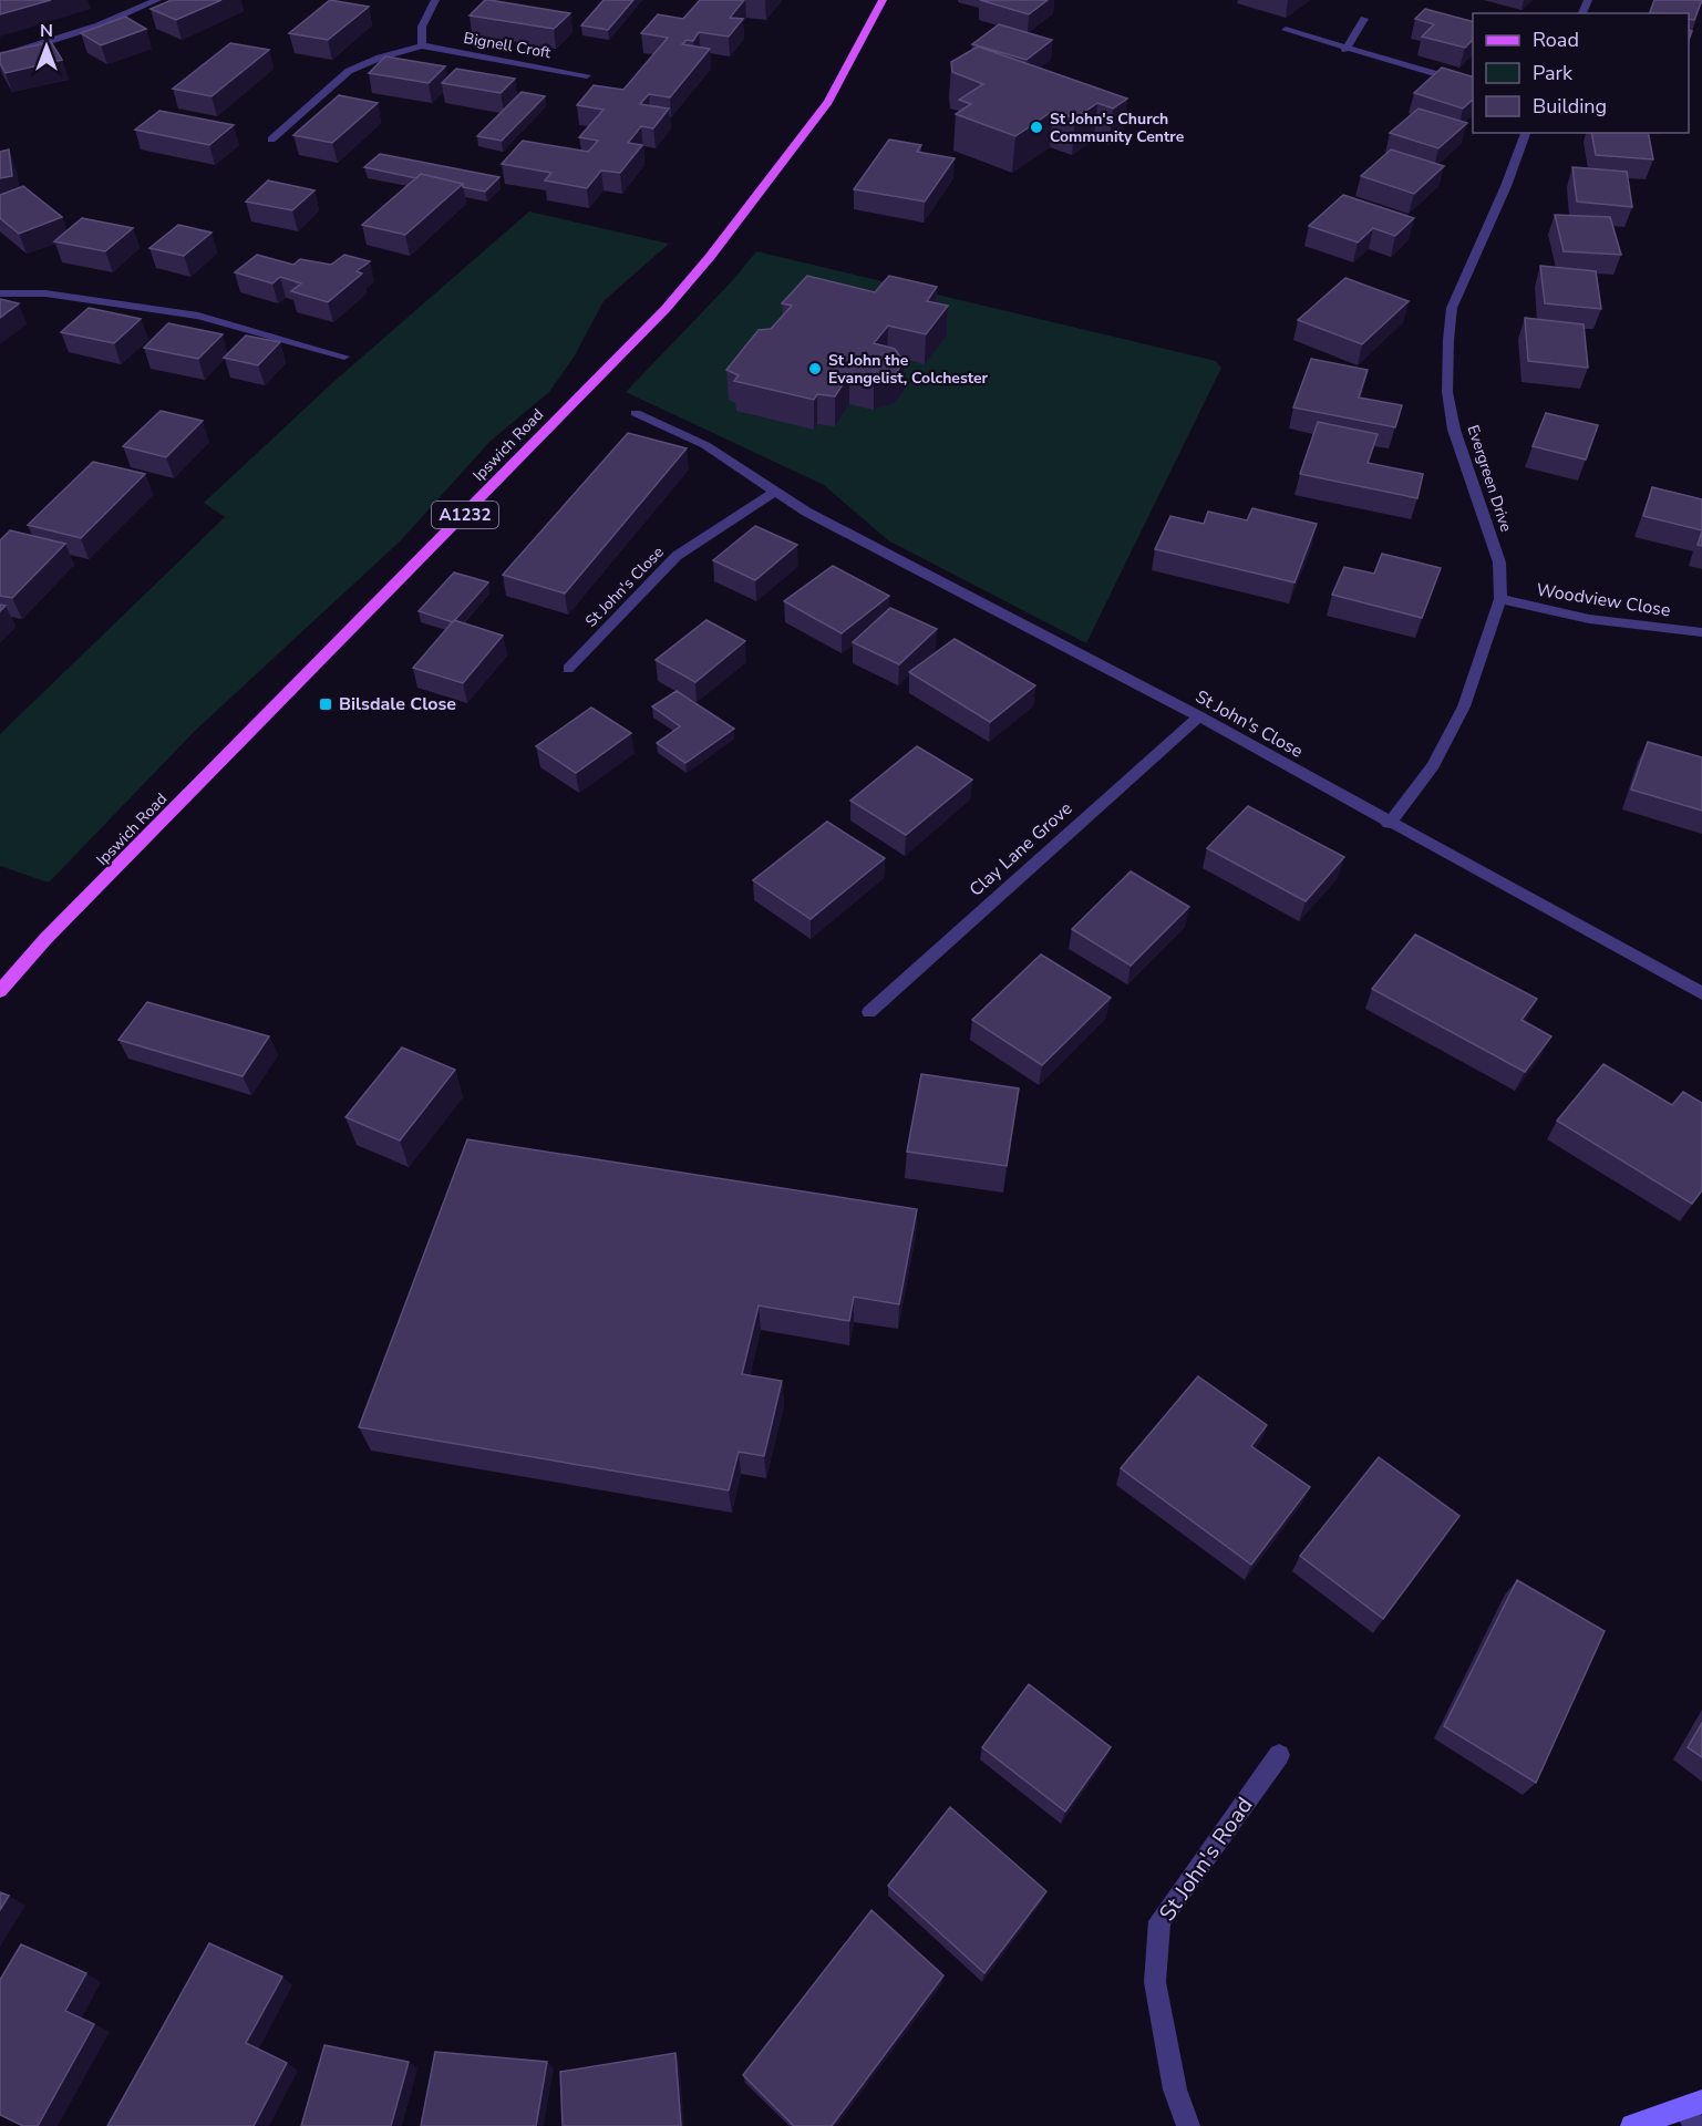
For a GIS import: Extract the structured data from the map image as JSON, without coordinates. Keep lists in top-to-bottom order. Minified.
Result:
{"streets":{"main road":["Ipswich Road","A1232"],"street":["Bignell Croft","Evergreen Drive","St John's Close","Woodview Close","Clay Lane Grove","St John's Road"]},"crossings":[["Evergreen Drive","St John's Close"],["Evergreen Drive","Woodview Close"],["St John's Close","Clay Lane Grove"]],"places":{"other":["St John's Church Community Centre","St John the Evangelist, Colchester"],"transit":["Bilsdale Close"]},"legend":["Road","Park","Building"],"north":"top"}
